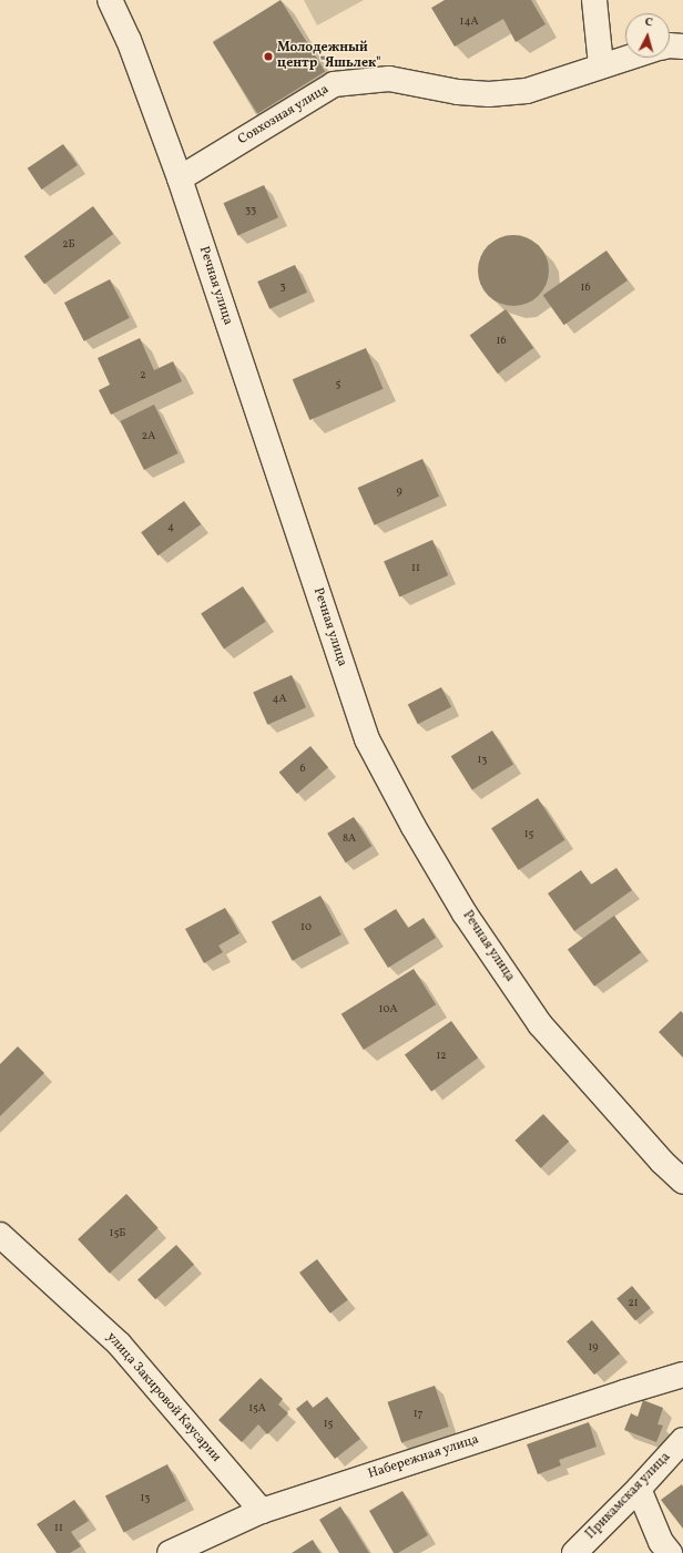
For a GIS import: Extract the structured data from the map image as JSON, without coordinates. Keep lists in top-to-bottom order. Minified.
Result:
{"streets":{"street":["Совхозная улица","Речная улица","улица Закировой Каусарии","Набережная улица","Прикамская улица"]},"crossings":[["Совхозная улица","Речная улица"],["улица Закировой Каусарии","Набережная улица"]],"places":["Молодежный центр \"Яшьлек\""],"house_numbers":["14А","33","2Б","3","16","16","2","5","2А","9","4","11","4А","13","6","15","8А","10","10А","12","15Б","21","19","15А","17","15","13","11"],"north":"top"}
